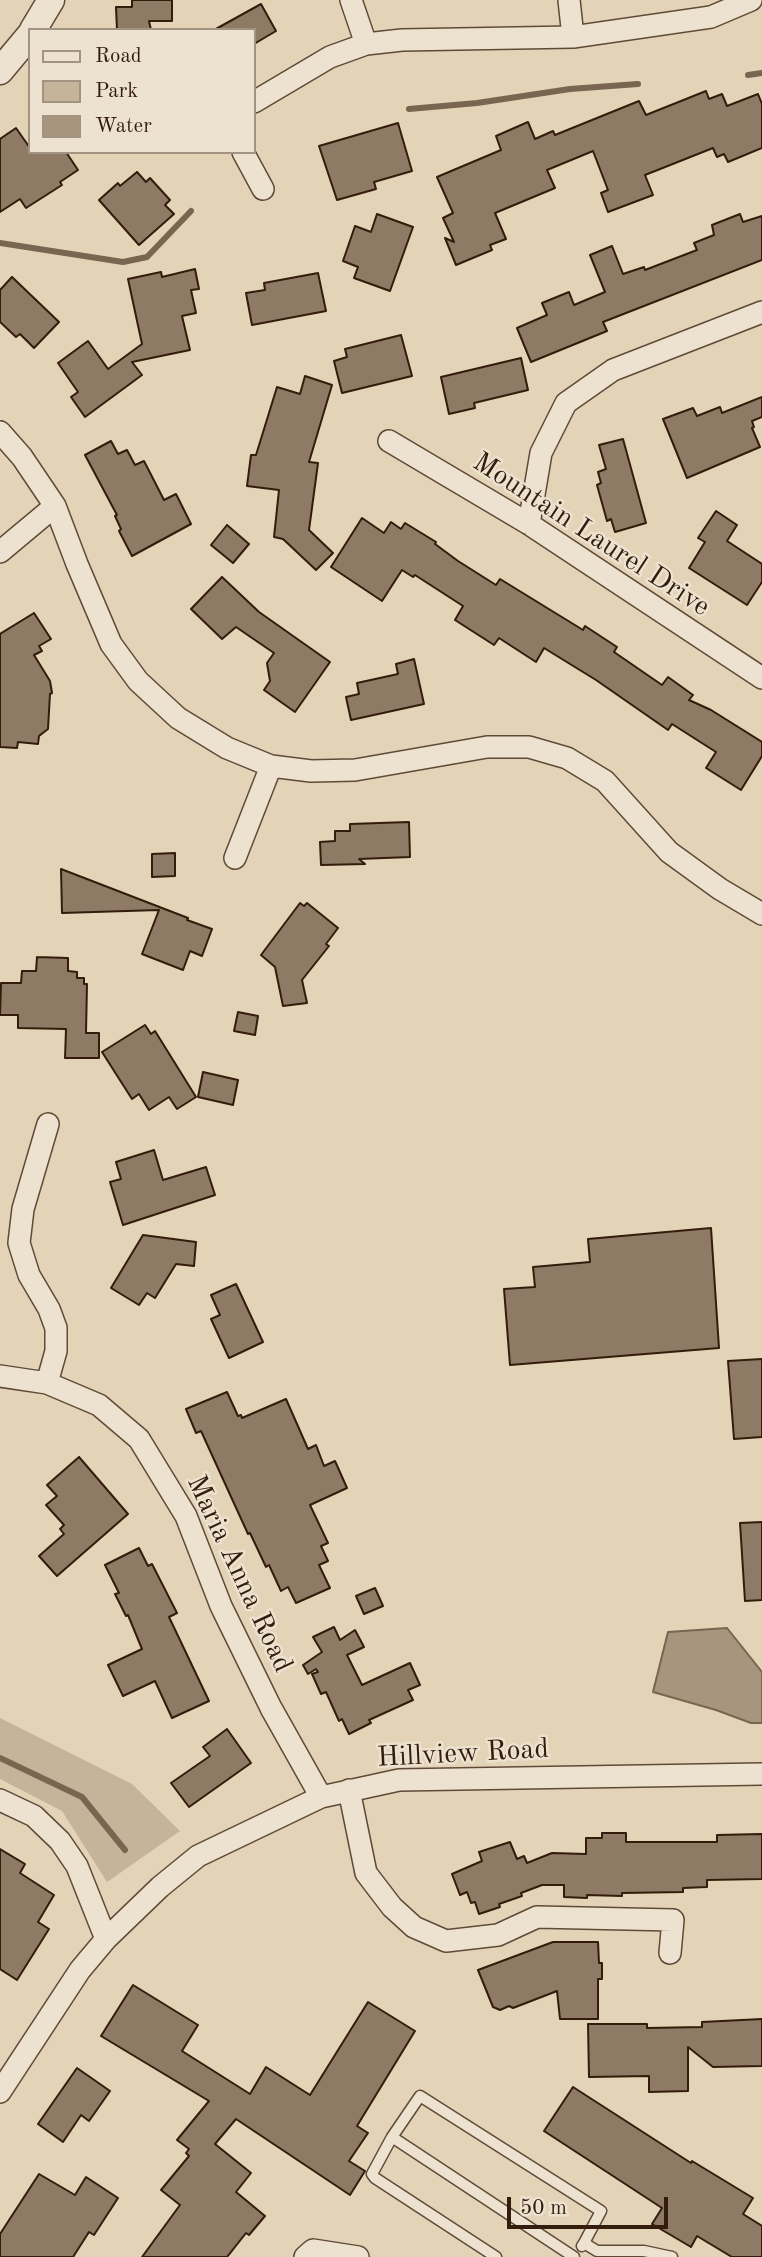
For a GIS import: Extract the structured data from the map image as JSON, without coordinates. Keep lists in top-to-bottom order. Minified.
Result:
{"streets":{"street":["Mountain Laurel Drive","Maria Anna Road","Hillview Road"]},"crossings":[["Maria Anna Road","Hillview Road"]],"legend":["Road","Park","Water"],"scale_bar":"50 m"}
